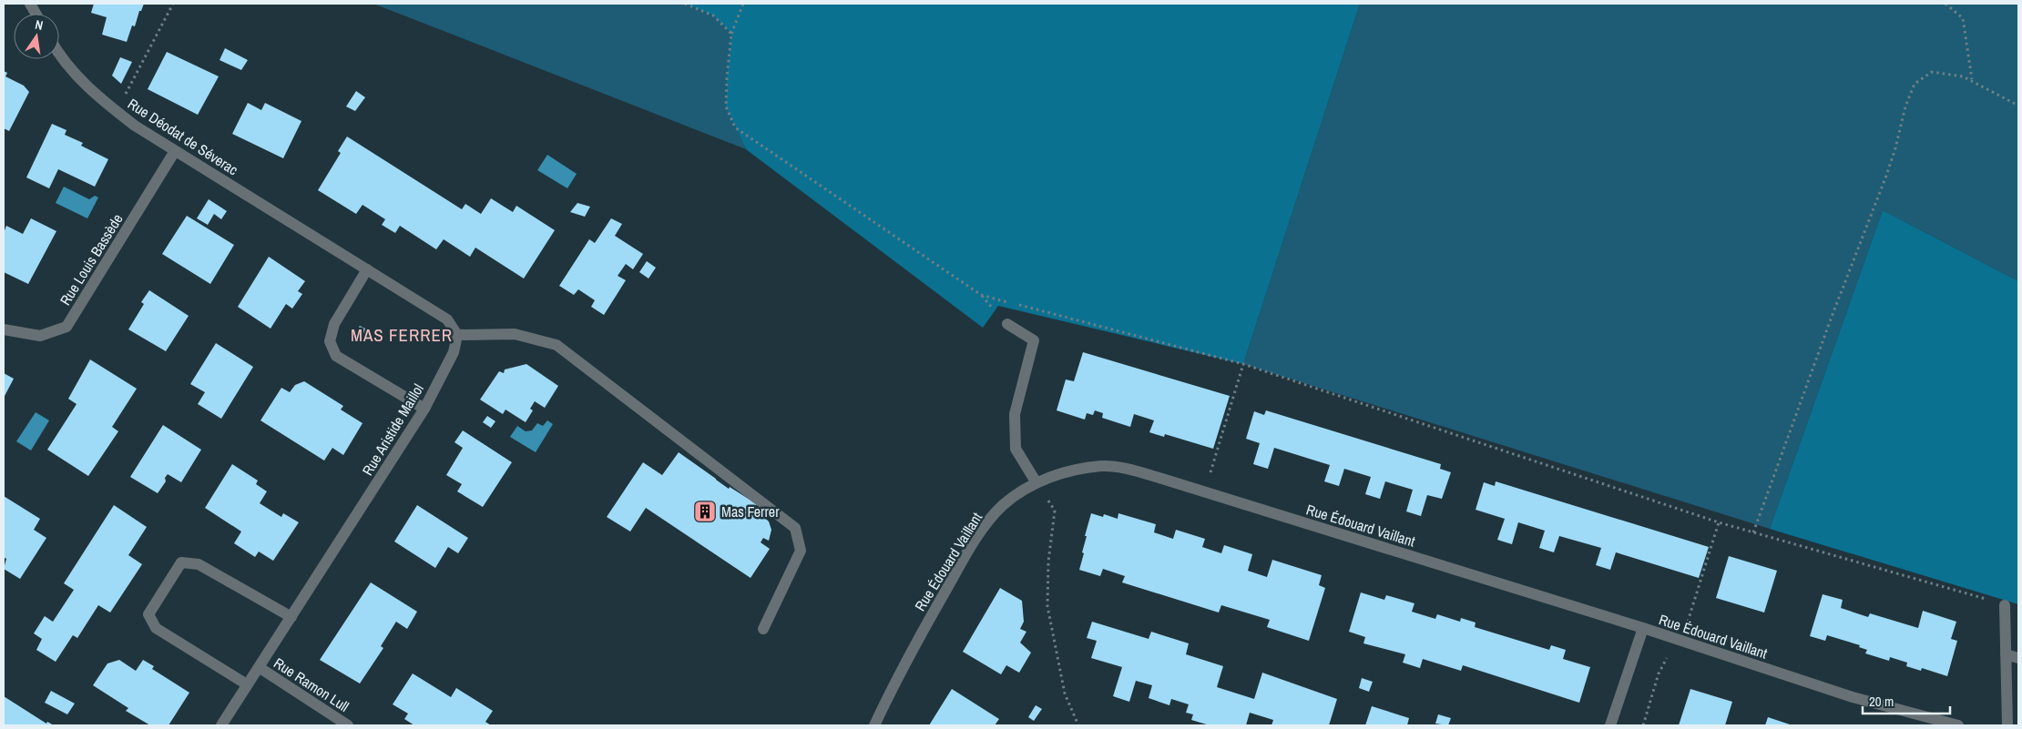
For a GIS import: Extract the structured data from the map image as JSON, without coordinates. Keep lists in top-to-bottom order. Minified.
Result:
{"streets":{"street":["Rue Déodat de Séverac","Rue Louis Bassède","Rue Aristide Maillol","Rue Édouard Vaillant","Rue Ramon Lull"]},"crossings":[["Rue Déodat de Séverac","Rue Louis Bassède"],["Rue Aristide Maillol","Rue Ramon Lull"]],"districts":["MAS FERRER"],"places":{"building":["Mas Ferrer"]},"scale_bar":"20 m","north":"top"}
